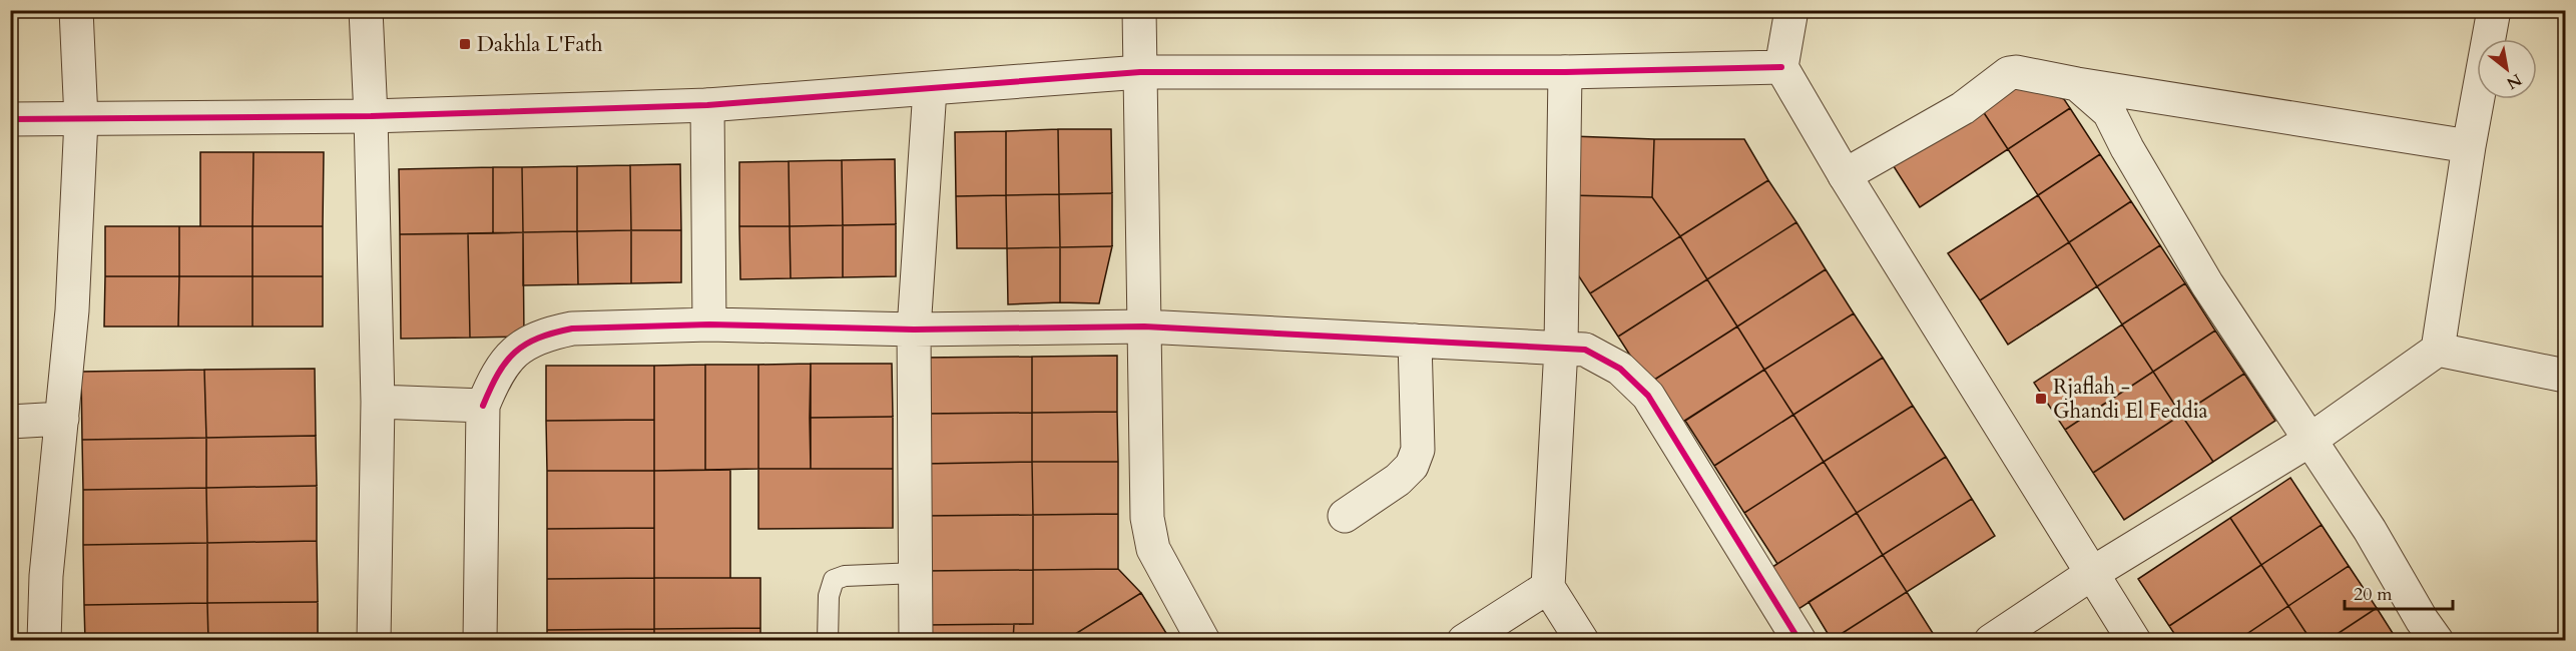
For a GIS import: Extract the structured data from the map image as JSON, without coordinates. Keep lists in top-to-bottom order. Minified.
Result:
{"places":{"transit":["Dakhla L'Fath","Rjaflah - Ghandi El Feddia"]},"scale_bar":"20 m","north":"bottom right"}
